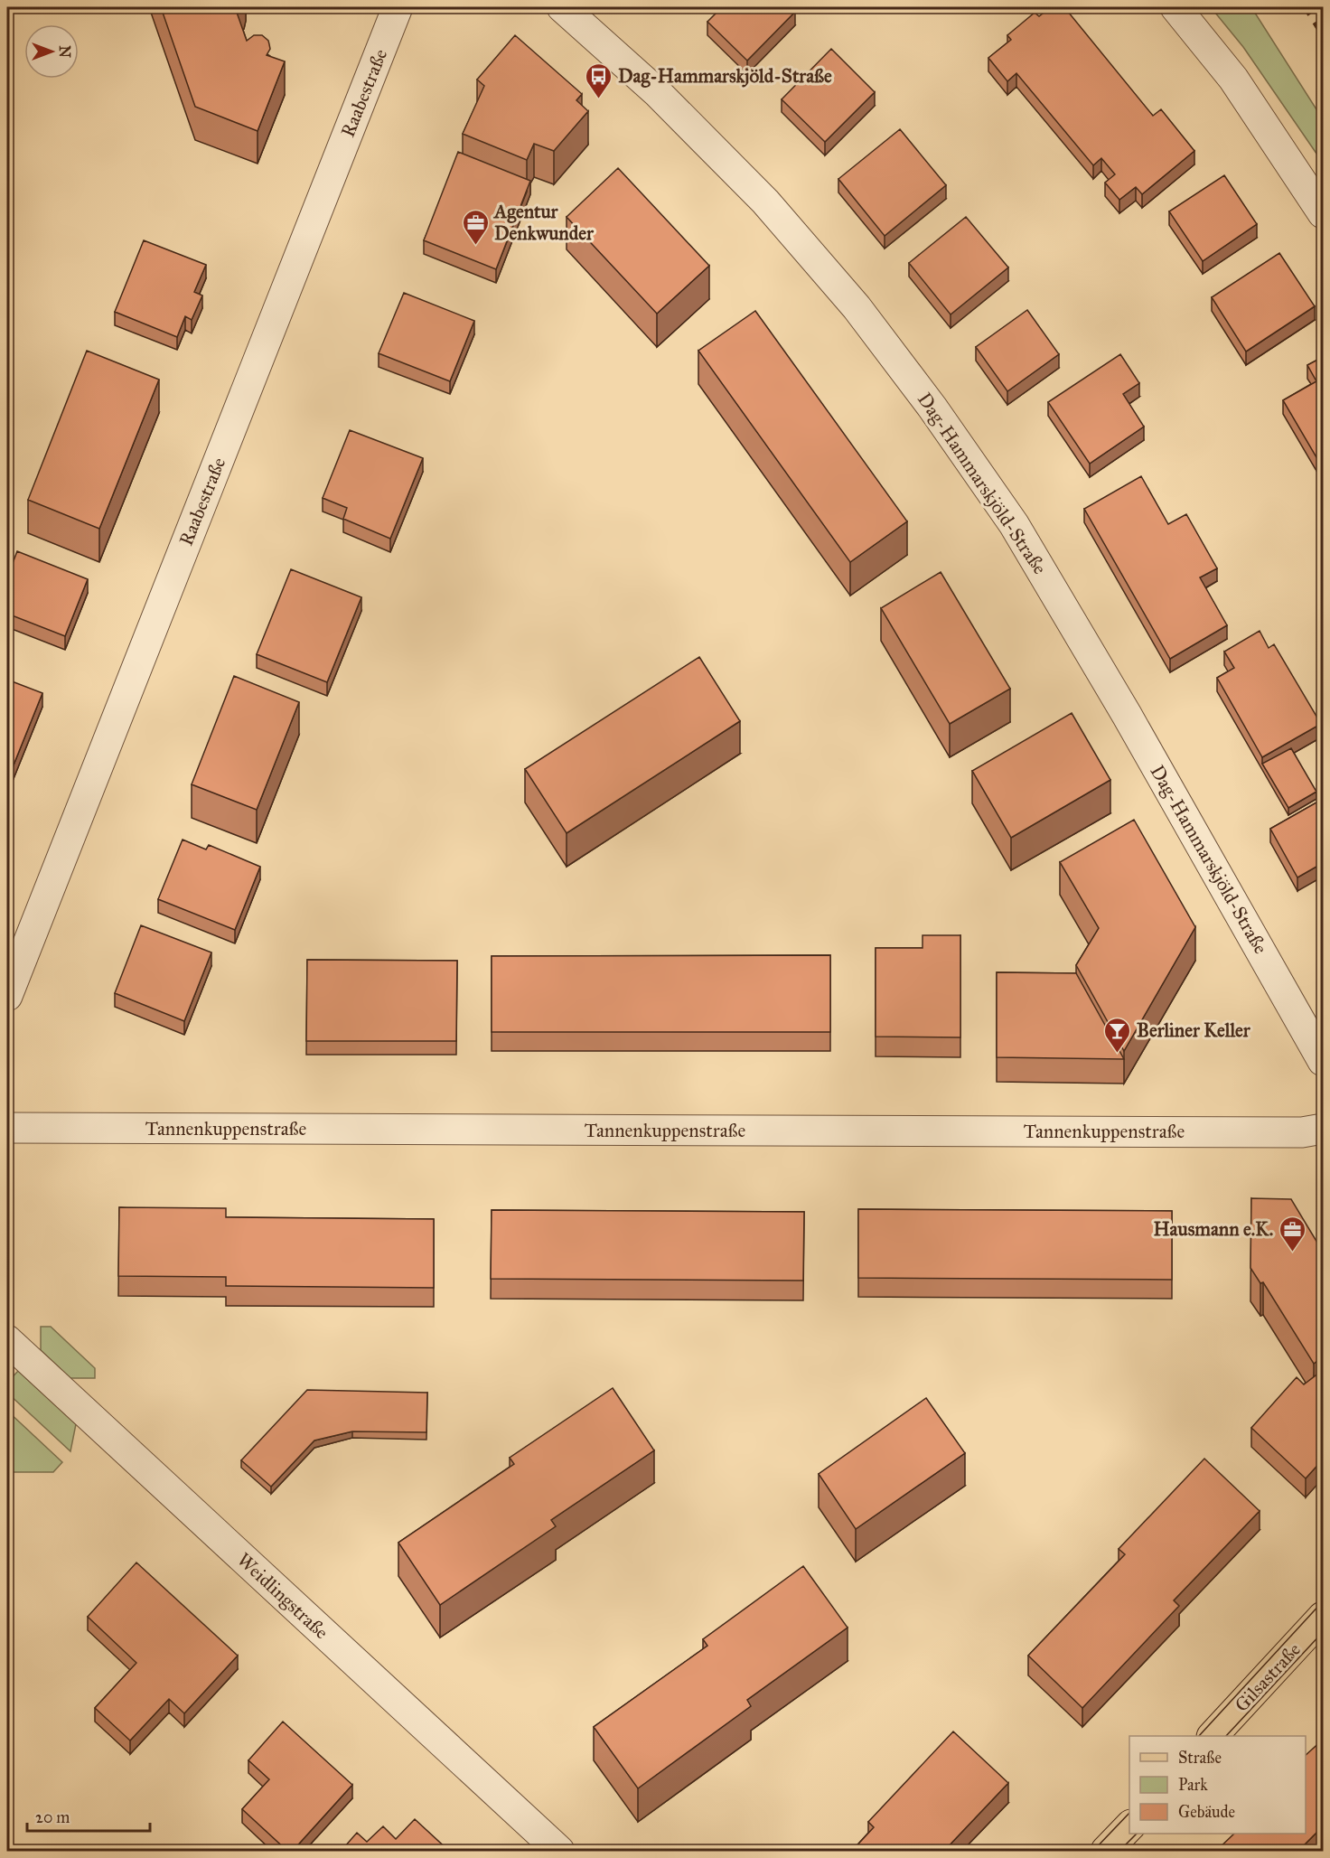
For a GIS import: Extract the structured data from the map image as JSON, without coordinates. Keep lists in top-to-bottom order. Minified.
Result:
{"streets":{"main road":["Gilsastraße"],"street":["Raabestraße","Dag-Hammarskjöld-Straße","Tannenkuppenstraße","Weidlingstraße"]},"places":{"bus stop":["Dag-Hammarskjöld-Straße"],"office":["Agentur Denkwunder","Hausmann e.K."],"bar":["Berliner Keller"]},"legend":["Straße","Park","Gebäude"],"scale_bar":"20 m","north":"right"}
